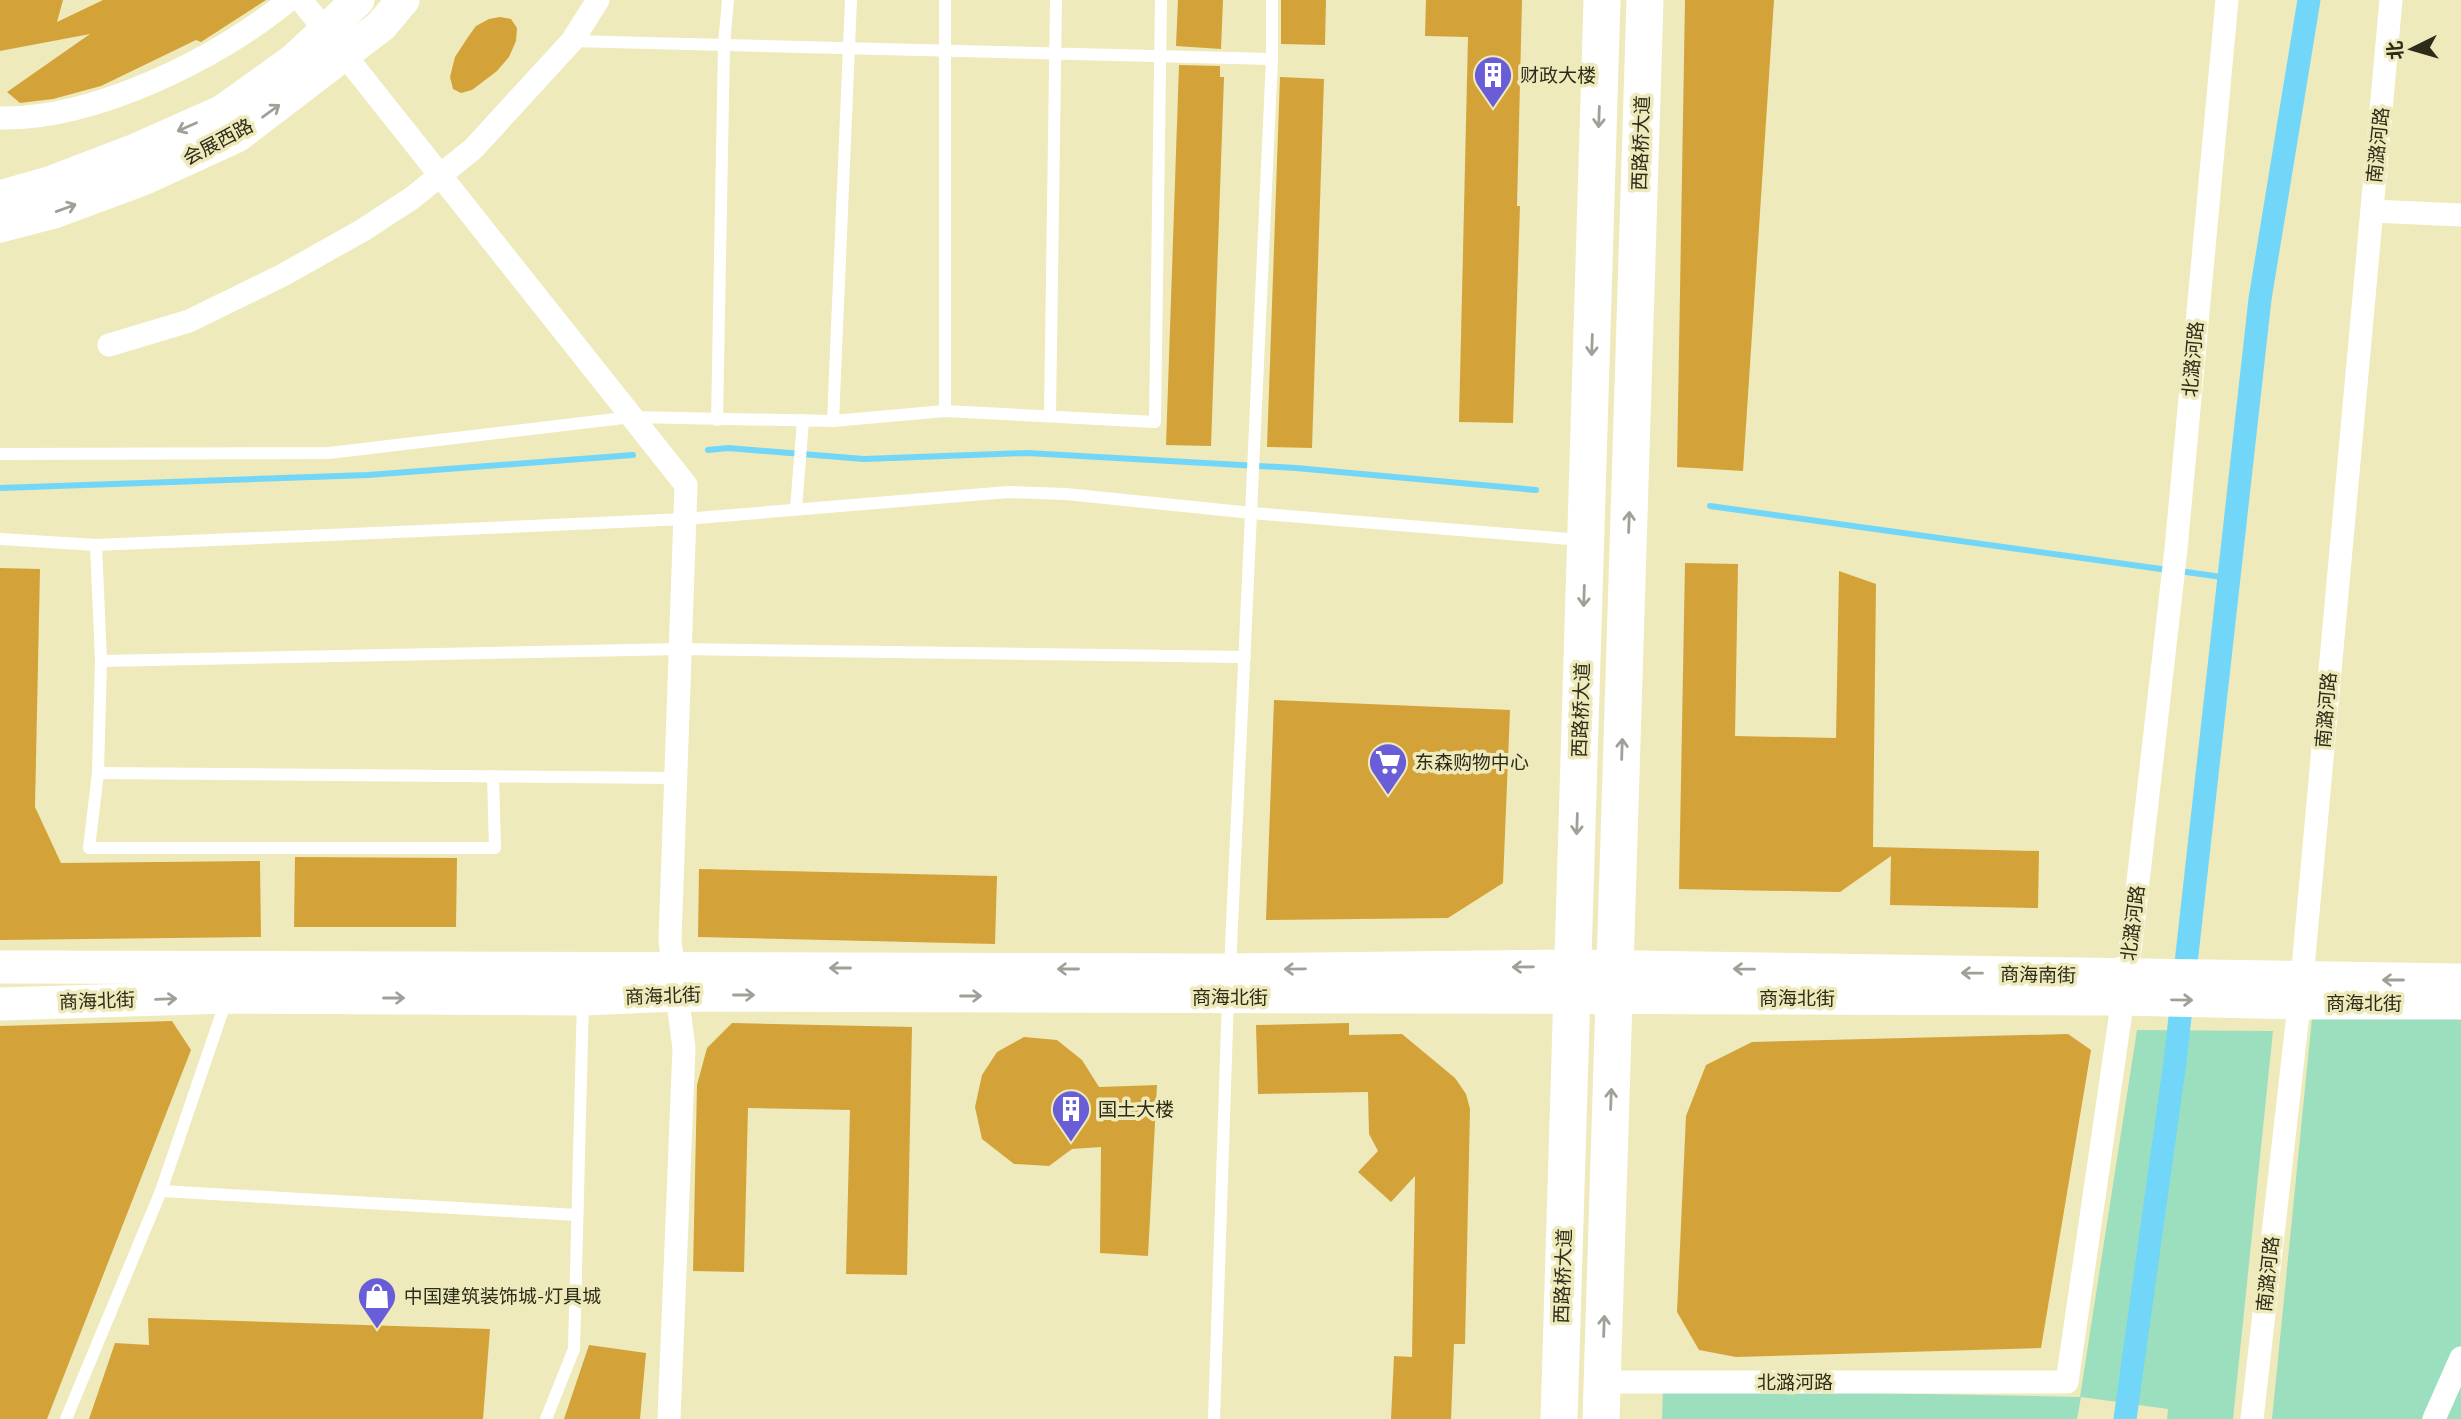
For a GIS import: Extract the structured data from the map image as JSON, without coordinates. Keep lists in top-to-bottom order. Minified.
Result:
{"streets":{"main road":["会展西路","西路桥大道","商海北街"],"street":["南潞河路","北潞河路"]},"crossings":[["西路桥大道","北潞河路"],["西路桥大道","商海北街"],["南潞河路","商海北街"],["北潞河路","商海北街"]],"places":{"building":["财政大楼","国土大楼"],"supermarket":["东森购物中心"],"shop":["中国建筑装饰城-灯具城"]},"north":"left"}
